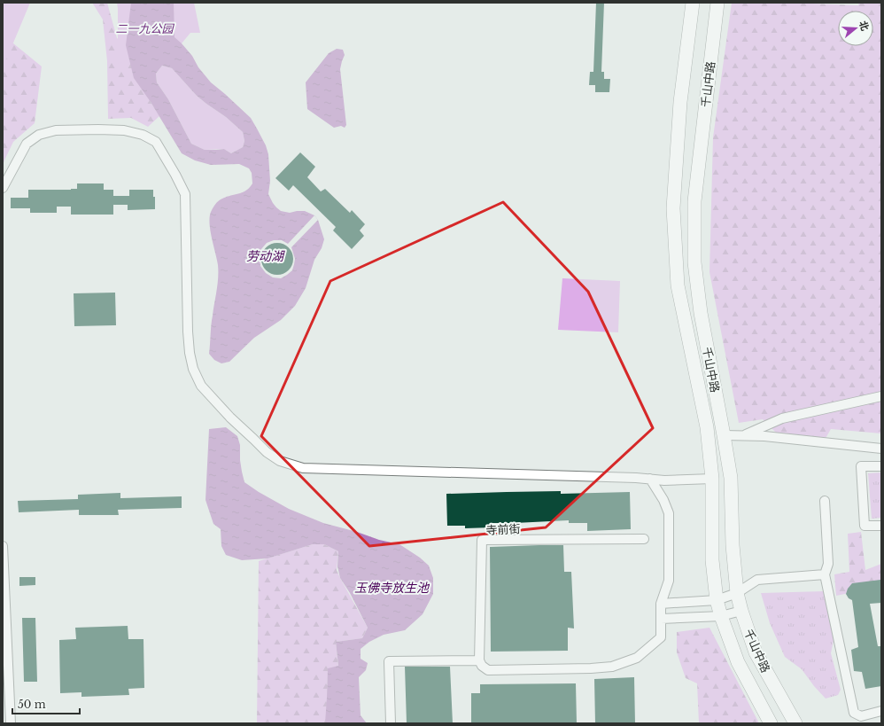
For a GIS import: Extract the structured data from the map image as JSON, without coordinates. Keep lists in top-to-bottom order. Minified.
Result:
{"streets":{"main road":["千山中路"],"street":["寺前街"]},"water":["劳动湖","玉佛寺放生池"],"parks":["二一九公园"],"scale_bar":"50 m","north":"right"}
